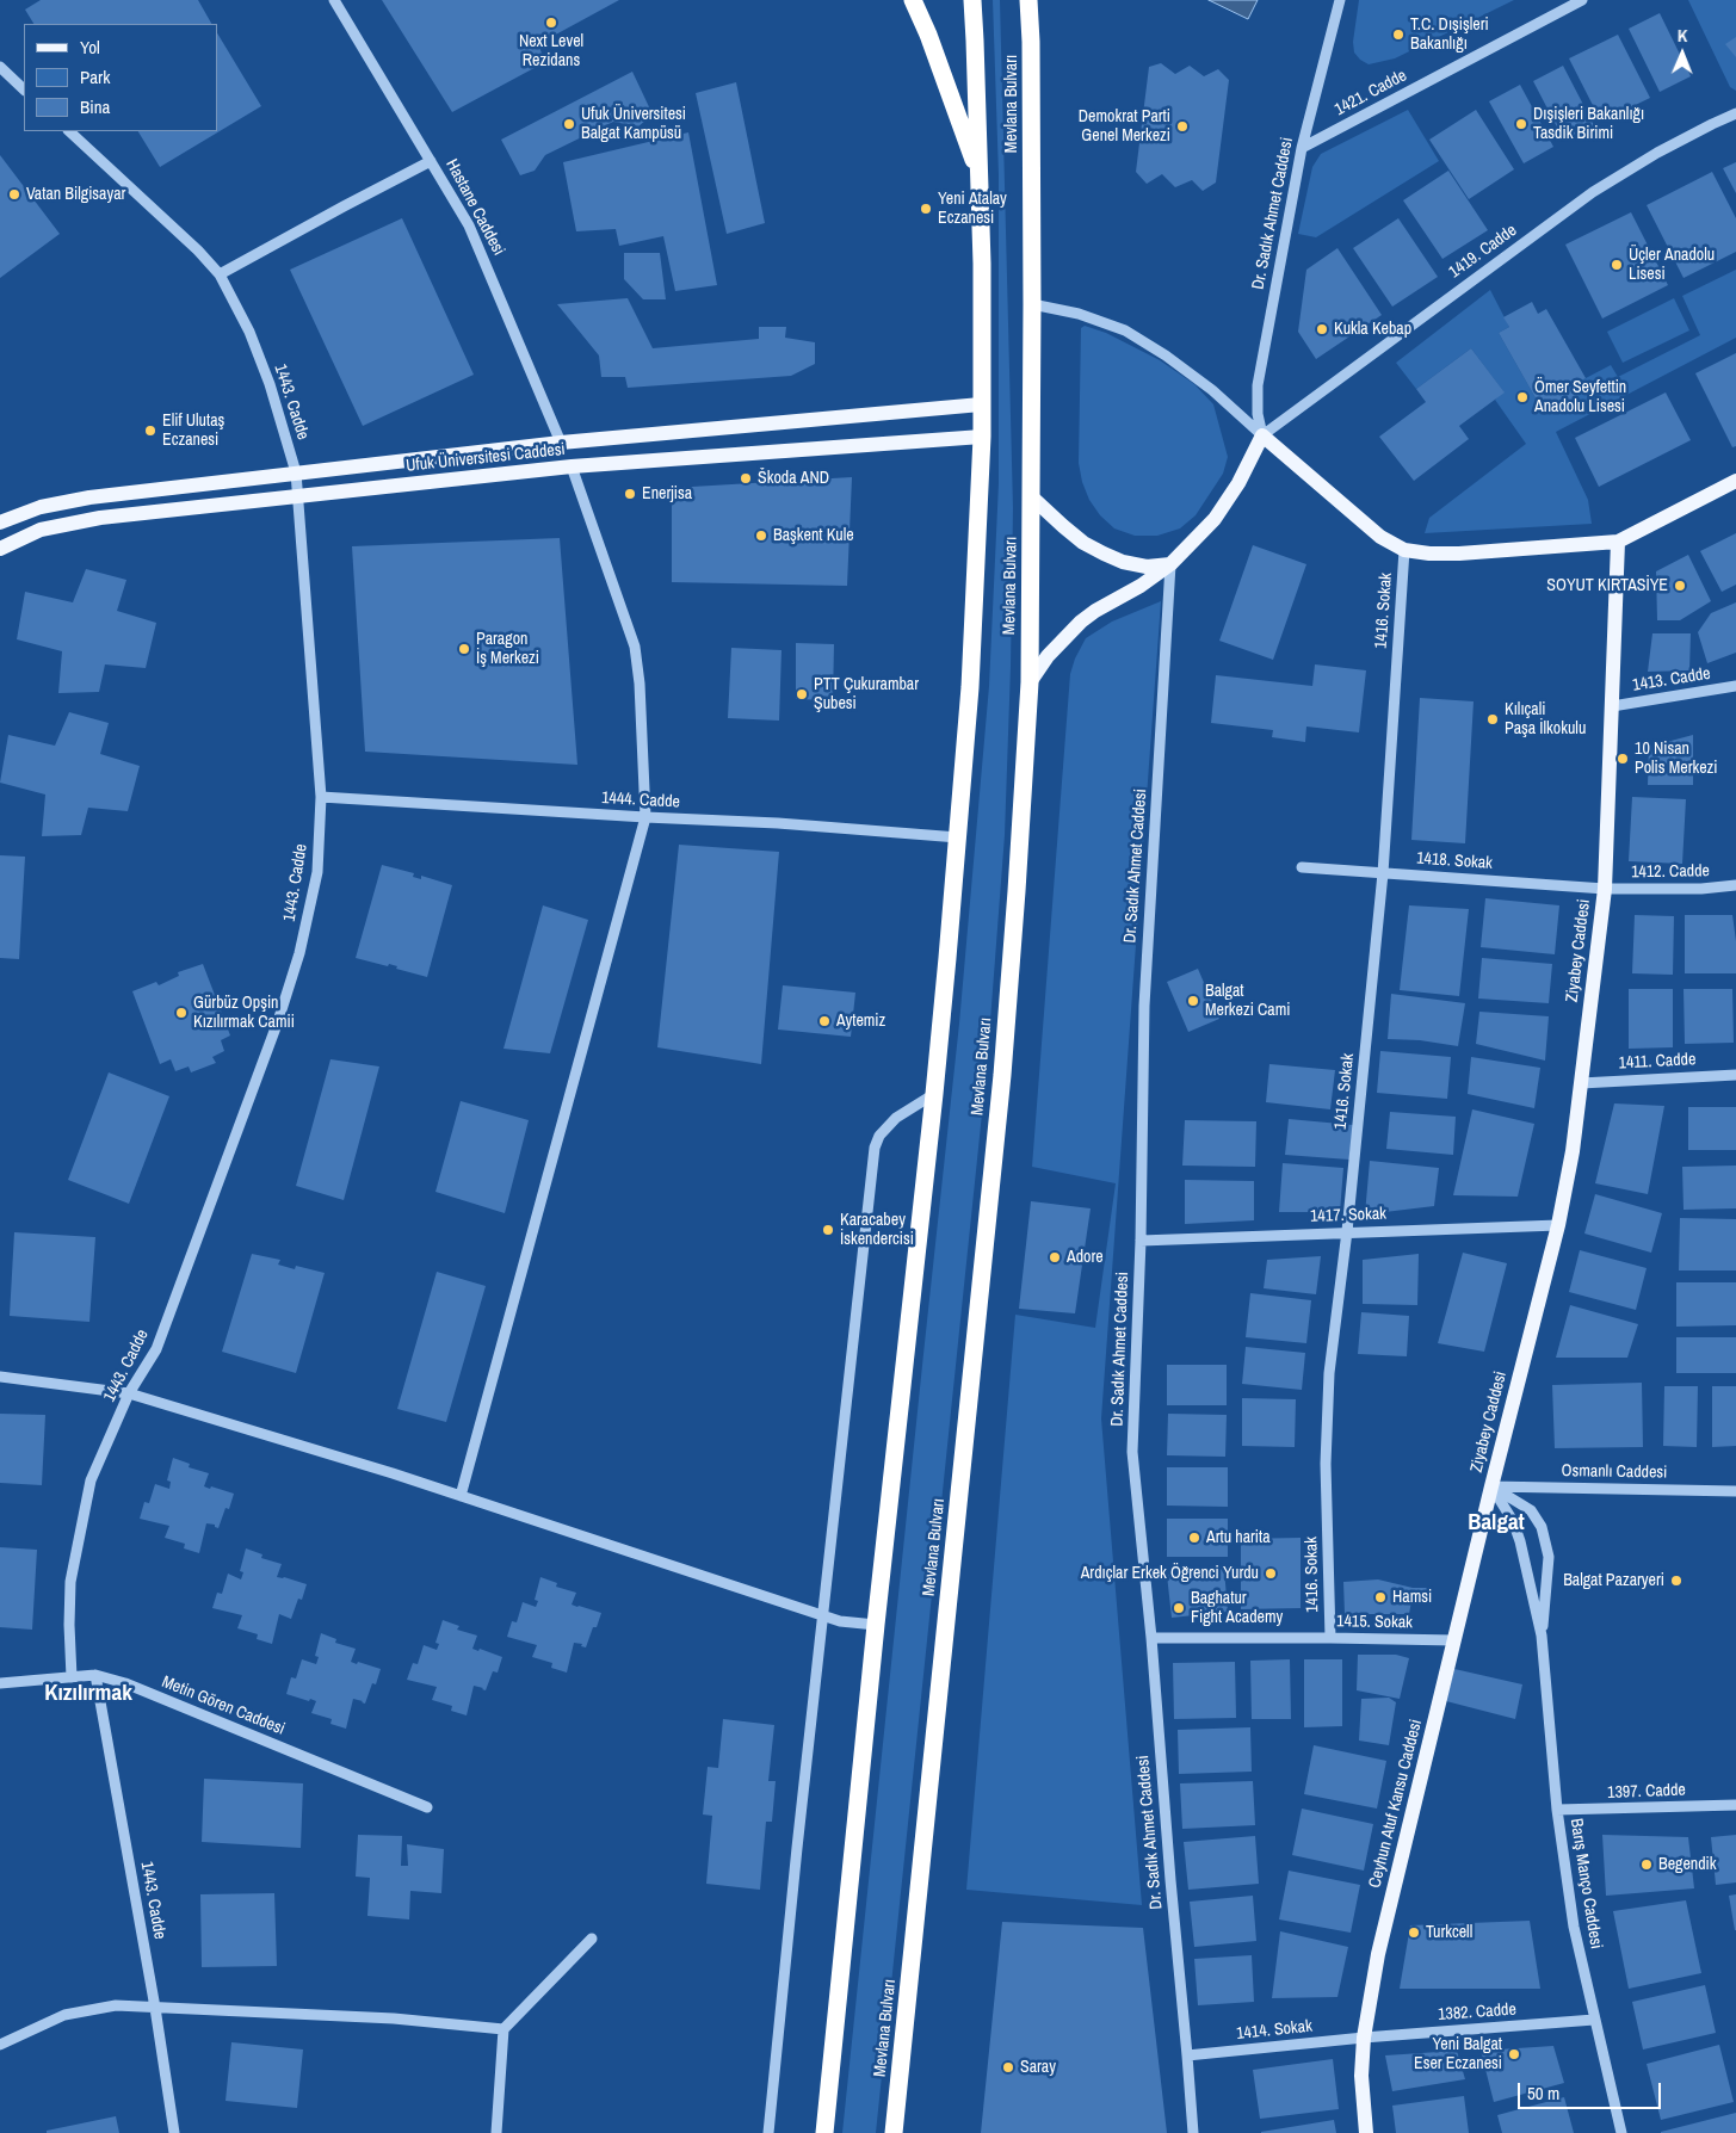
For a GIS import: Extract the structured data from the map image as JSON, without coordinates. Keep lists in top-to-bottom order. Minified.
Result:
{"streets":{"highway":["Mevlana Bulvarı"],"main road":["Ufuk Üniversitesi Caddesi","Ziyabey Caddesi","Ceyhun Atuf Kansu Caddesi"],"street":["1421. Cadde","Hastane Caddesi","Dr. Sadık Ahmet Caddesi","1419. Cadde","1443. Cadde","1416. Sokak","1413. Cadde","1444. Cadde","1418. Sokak","1412. Cadde","1411. Cadde","1417. Sokak","Osmanlı Caddesi","1415. Sokak","Metin Gören Caddesi","1397. Cadde","Barış Manço Caddesi","1382. Cadde","1414. Sokak"]},"crossings":[["1421. Cadde","Dr. Sadık Ahmet Caddesi"],["Mevlana Bulvarı","Ufuk Üniversitesi Caddesi"],["Mevlana Bulvarı","1444. Cadde"],["Hastane Caddesi","Ufuk Üniversitesi Caddesi"],["Dr. Sadık Ahmet Caddesi","1419. Cadde"],["Dr. Sadık Ahmet Caddesi","1417. Sokak"],["Dr. Sadık Ahmet Caddesi","1415. Sokak"],["Dr. Sadık Ahmet Caddesi","1414. Sokak"],["1443. Cadde","Ufuk Üniversitesi Caddesi"],["1443. Cadde","1444. Cadde"],["1443. Cadde","Metin Gören Caddesi"],["1416. Sokak","1418. Sokak"],["1416. Sokak","1417. Sokak"],["1416. Sokak","1415. Sokak"],["1413. Cadde","Ziyabey Caddesi"],["1418. Sokak","1412. Cadde"],["1418. Sokak","Ziyabey Caddesi"],["1412. Cadde","Ziyabey Caddesi"],["Ziyabey Caddesi","1411. Cadde"],["Ziyabey Caddesi","1417. Sokak"],["Ziyabey Caddesi","Osmanlı Caddesi"],["Ziyabey Caddesi","Ceyhun Atuf Kansu Caddesi"],["Ziyabey Caddesi","Barış Manço Caddesi"],["Osmanlı Caddesi","Ceyhun Atuf Kansu Caddesi"],["Osmanlı Caddesi","Barış Manço Caddesi"],["1415. Sokak","Ceyhun Atuf Kansu Caddesi"],["1397. Cadde","Barış Manço Caddesi"],["Ceyhun Atuf Kansu Caddesi","Barış Manço Caddesi"],["Ceyhun Atuf Kansu Caddesi","1382. Cadde"],["Ceyhun Atuf Kansu Caddesi","1414. Sokak"],["Barış Manço Caddesi","1382. Cadde"],["1382. Cadde","1414. Sokak"]],"districts":["Balgat","Kızılırmak"],"places":["Next Level Rezidans","T.C. Dışişleri Bakanlığı","Ufuk Üniversitesi Balgat Kampüsü","Dışişleri Bakanlığı Tasdik Birimi","Demokrat Parti Genel Merkezi","Vatan Bilgisayar","Yeni Atalay Eczanesi","Üçler Anadolu Lisesi","Kukla Kebap","Ömer Seyfettin Anadolu Lisesi","Elif Ulutaş Eczanesi","Škoda AND","Enerjisa","Başkent Kule","SOYUT KIRTASİYE","Paragon İş Merkezi","PTT Çukurambar Şubesi","Kılıçali Paşa İlkokulu","10 Nisan Polis Merkezi","Balgat Merkezi Cami","Gürbüz Opşin Kızılırmak Camii","Aytemiz","Karacabey İskendercisi","Adore","Artu harita","Ardıçlar Erkek Öğrenci Yurdu","Balgat Pazaryeri","Hamsi","Baghatur Fight Academy","Begendik","Turkcell","Yeni Balgat Eser Eczanesi","Saray"],"legend":["Yol","Park","Bina"],"scale_bar":"50 m","north":"top"}
